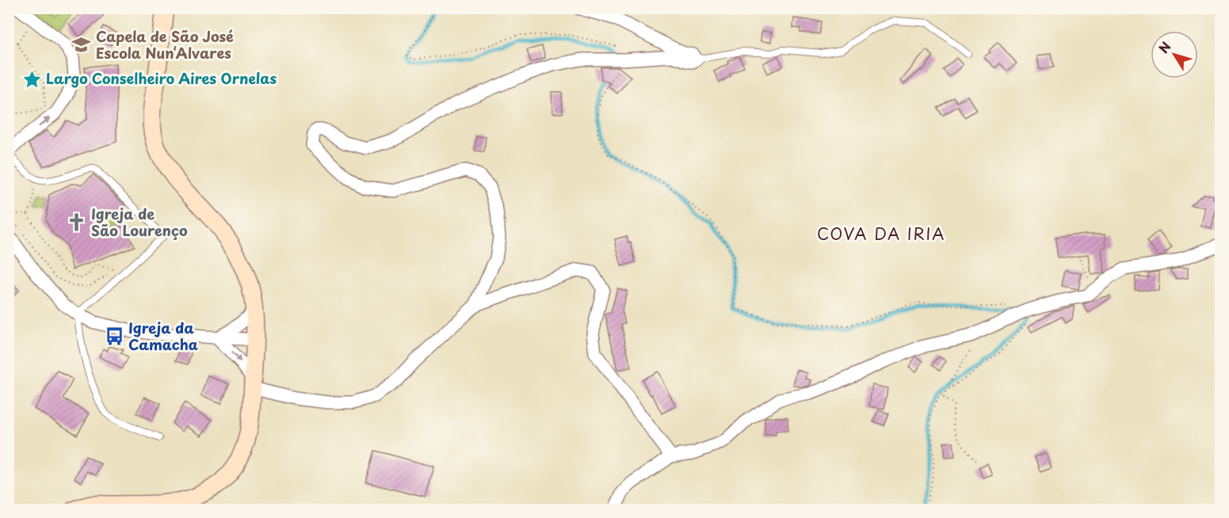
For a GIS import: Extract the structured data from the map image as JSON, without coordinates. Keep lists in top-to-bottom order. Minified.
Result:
{"districts":["COVA DA IRIA"],"places":{"school or university":["Capela de São José Escola Nun‘Alvares"],"place":["Largo Conselheiro Aires Ornelas"],"church":["Igreja de São Lourenço"],"bus stop":["Igreja da Camacha"]},"north":"top left"}
